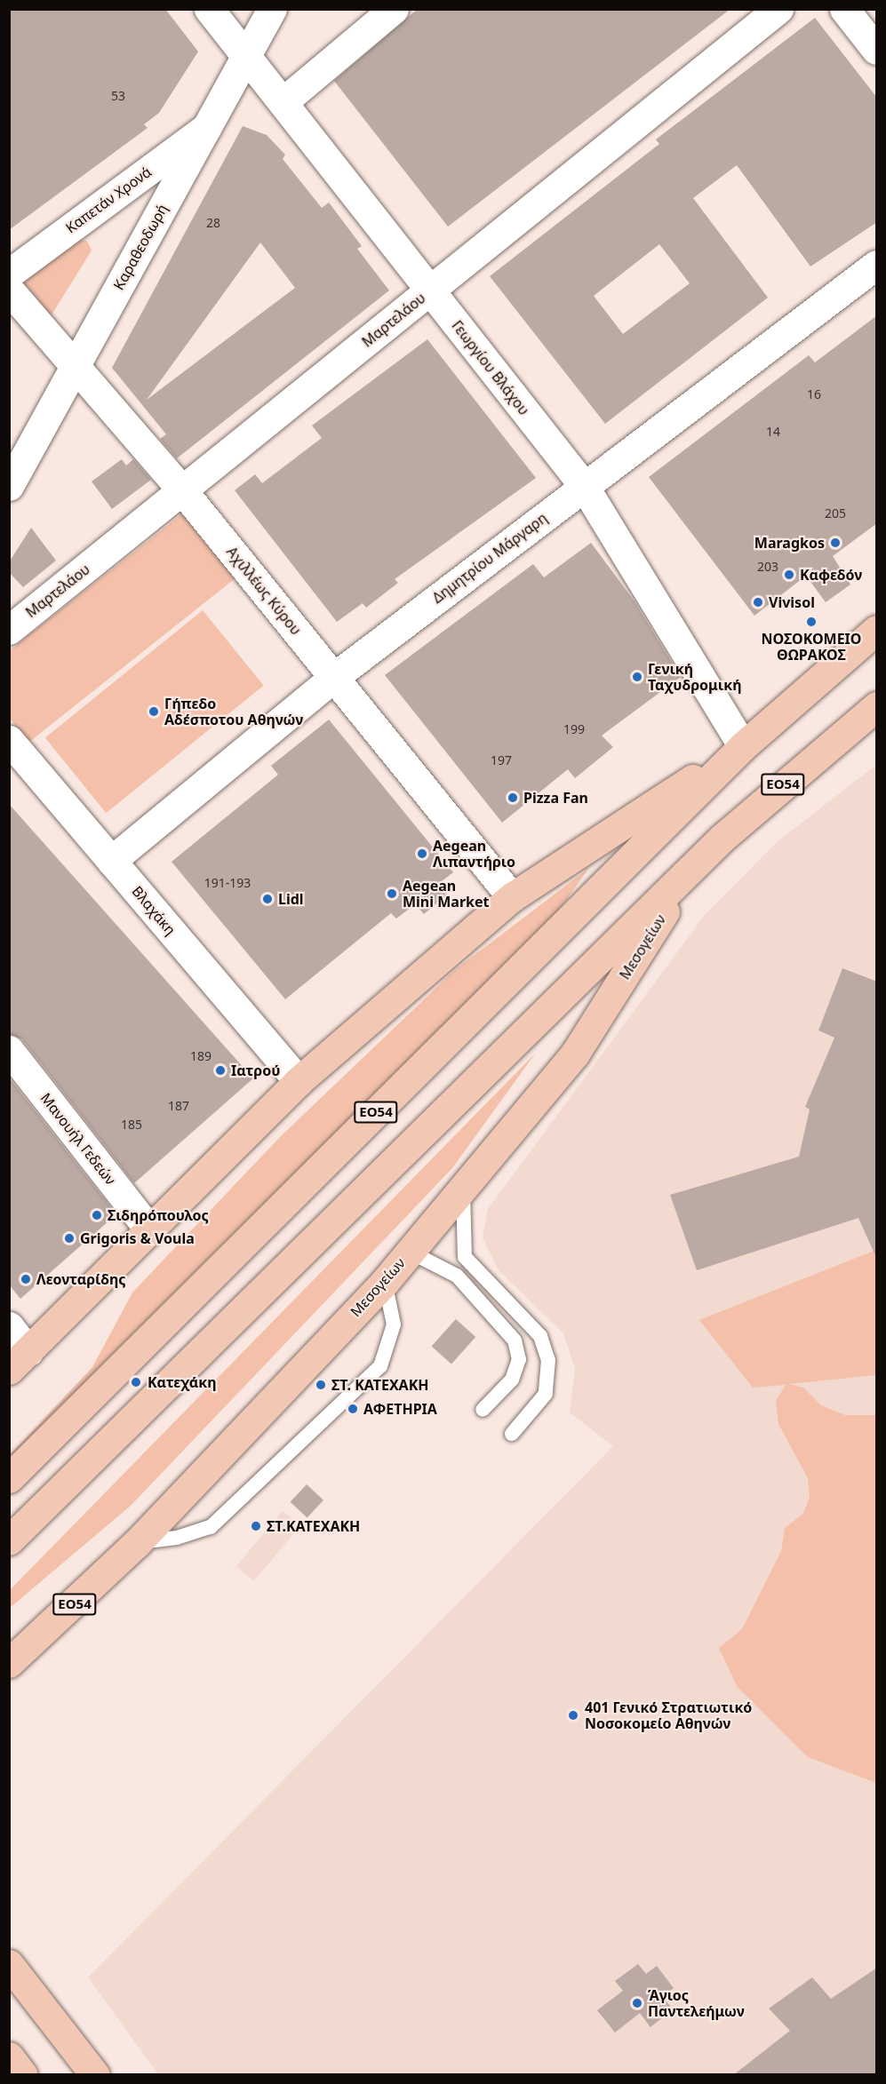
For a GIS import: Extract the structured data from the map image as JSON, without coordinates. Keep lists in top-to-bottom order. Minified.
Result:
{"streets":{"main road":["ΕΟ54","Μεσογείων"],"street":["Καπετάν Χρονά","Καραθεοδωρή","Μαρτελάου","Γεωργίου Βλάχου","Δημητρίου Μάργαρη","Αχιλλέως Κύρου","Βλαχάκη","Μανουήλ Γεδεών"]},"crossings":[["Καπετάν Χρονά","Καραθεοδωρή"],["Καραθεοδωρή","Γεωργίου Βλάχου"],["Καραθεοδωρή","Αχιλλέως Κύρου"],["Μαρτελάου","Γεωργίου Βλάχου"],["Μαρτελάου","Αχιλλέως Κύρου"],["Γεωργίου Βλάχου","Δημητρίου Μάργαρη"],["Γεωργίου Βλάχου","ΕΟ54"],["Δημητρίου Μάργαρη","Αχιλλέως Κύρου"],["Δημητρίου Μάργαρη","Βλαχάκη"],["Αχιλλέως Κύρου","ΕΟ54"],["ΕΟ54","Βλαχάκη"],["ΕΟ54","Μανουήλ Γεδεών"]],"places":["Maragkos","Καφεδόν","Vivisol","ΝΟΣΟΚΟΜΕΙΟ ΘΩΡΑΚΟΣ","Γενική Ταχυδρομική","Γήπεδο Αδέσποτου Αθηνών","Pizza Fan","Aegean Λιπαντήριο","Aegean Mini Market","Lidl","Ιατρού","Σιδηρόπουλος","Grigoris & Voula","Λεονταρίδης","Κατεχάκη","ΣΤ. ΚΑΤΕΧΑΚΗ","ΑΦΕΤΗΡΙΑ","ΣΤ.ΚΑΤΕΧΑΚΗ","401 Γενικό Στρατιωτικό Νοσοκομείο Αθηνών","Άγιος Παντελεήμων"],"house_numbers":["53","28","16","14","205","203","199","197","191-193","189","187","185"]}
